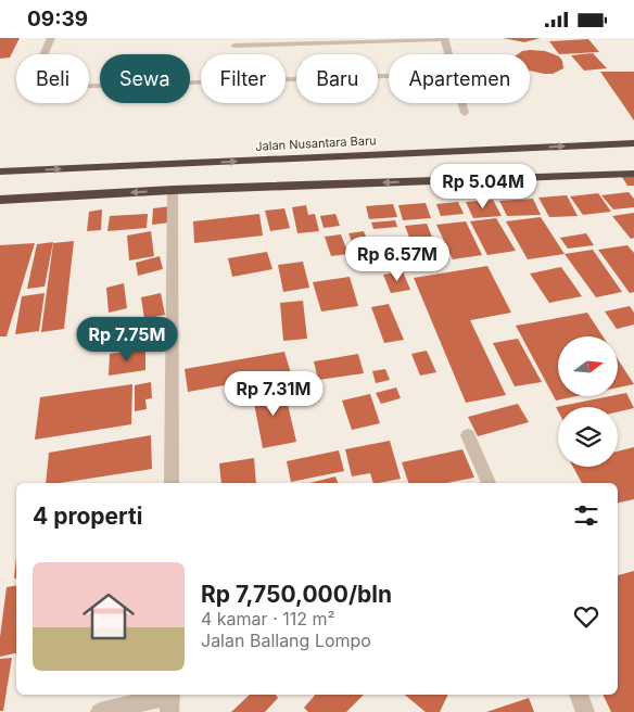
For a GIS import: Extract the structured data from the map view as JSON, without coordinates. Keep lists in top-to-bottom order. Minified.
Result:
{"streets":{"highway":["Jalan Nusantara Baru"]},"north":"right","page":{"status":"09:39","chip":["Beli","Sewa","Filter","Baru","Apartemen"],"price":["Rp 5.04M","Rp 6.57M","Rp 7.75M","Rp 7.31M"],"heading":"4 properti","list":[{"name":"Rp 7,750,000/bln","note":"4 kamar · 112 m² · Jalan Ballang Lompo"}]}}
